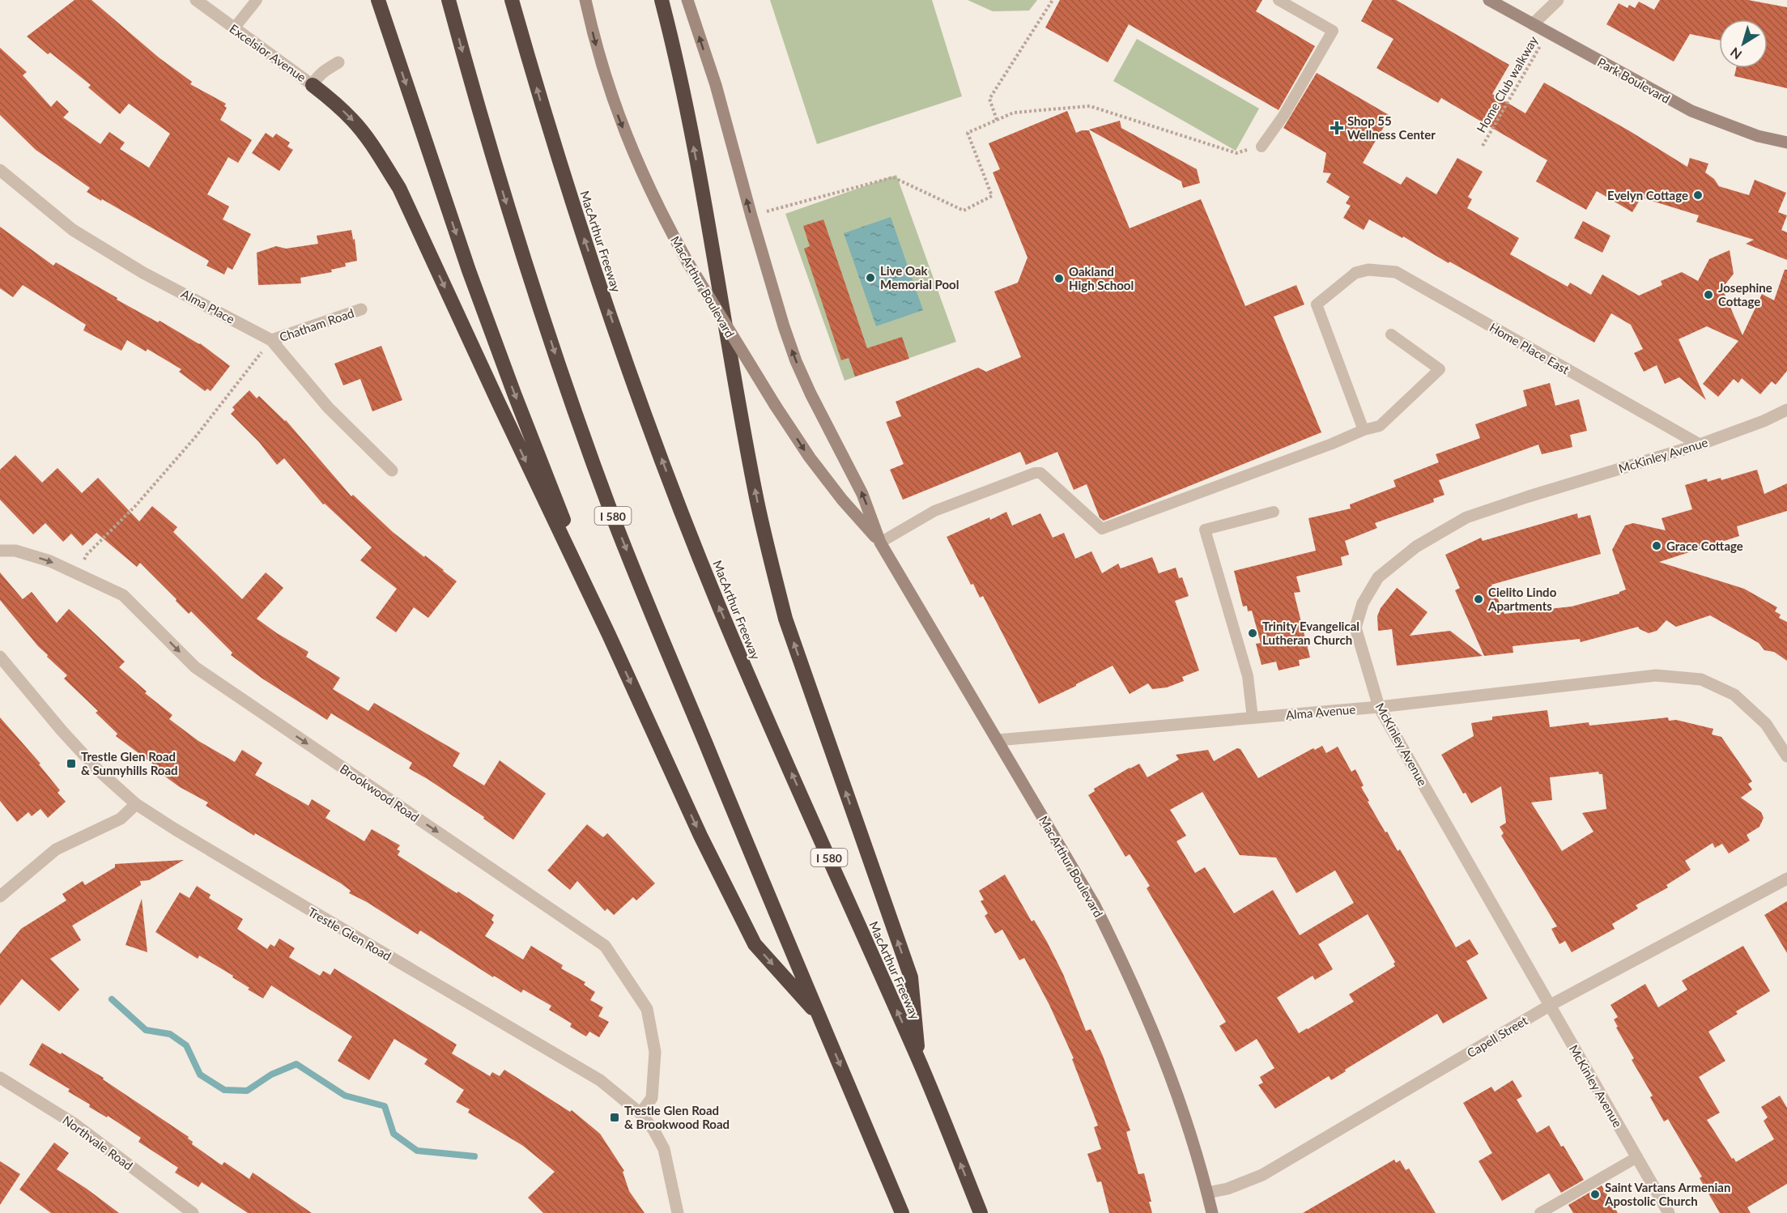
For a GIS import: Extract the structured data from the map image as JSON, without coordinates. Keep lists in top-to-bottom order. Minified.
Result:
{"streets":{"highway":["MacArthur Freeway","I 580"],"main road":["Park Boulevard","MacArthur Boulevard"],"street":["Excelsior Avenue","Alma Place","Chatham Road","Home Place East","McKinley Avenue","Alma Avenue","Brookwood Road","Trestle Glen Road","Capell Street","Northvale Road"],"path":["Home Club walkway"]},"crossings":[["Park Boulevard","Home Club walkway"],["MacArthur Boulevard","Alma Avenue"],["MacArthur Boulevard","Capell Street"],["Alma Place","Chatham Road"],["Home Place East","McKinley Avenue"],["McKinley Avenue","Alma Avenue"],["McKinley Avenue","Capell Street"],["Brookwood Road","Trestle Glen Road"]],"one_way":["Brookwood Road"],"places":{"health":["Shop 55 Wellness Center"],"other":["Evelyn Cottage","Live Oak Memorial Pool","Oakland High School","Josephine Cottage","Grace Cottage","Cielito Lindo Apartments","Trinity Evangelical Lutheran Church","Saint Vartans Armenian Apostolic Church"],"transit":["Trestle Glen Road & Sunnyhills Road","Trestle Glen Road & Brookwood Road"]},"north":"bottom left"}
